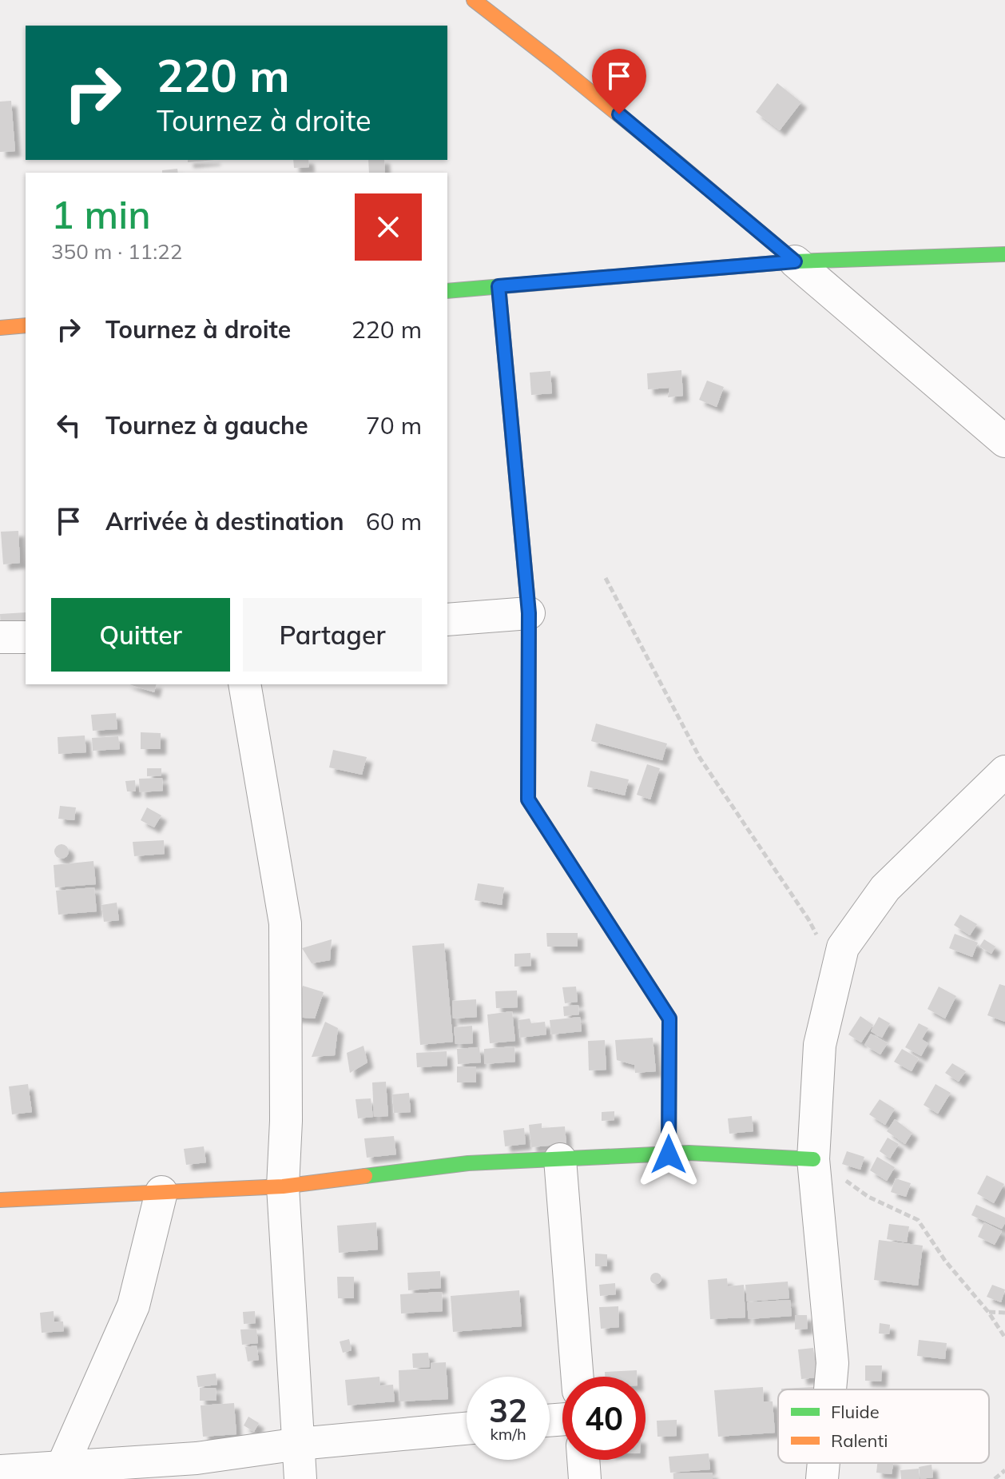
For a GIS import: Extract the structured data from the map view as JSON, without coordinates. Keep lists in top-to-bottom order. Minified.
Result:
{"legend":["Fluide","Ralenti"],"page":{"turn":["220 m","Tournez à droite"],"heading":["1 min","350 m · 11:22"],"list":[{"name":"Tournez à droite","value":"220 m"},{"name":"Tournez à gauche","value":"70 m"},{"name":"Arrivée à destination","value":"60 m"}],"buttons":["Quitter","Partager"],"speed":"32 km/h","limit":"40"}}
